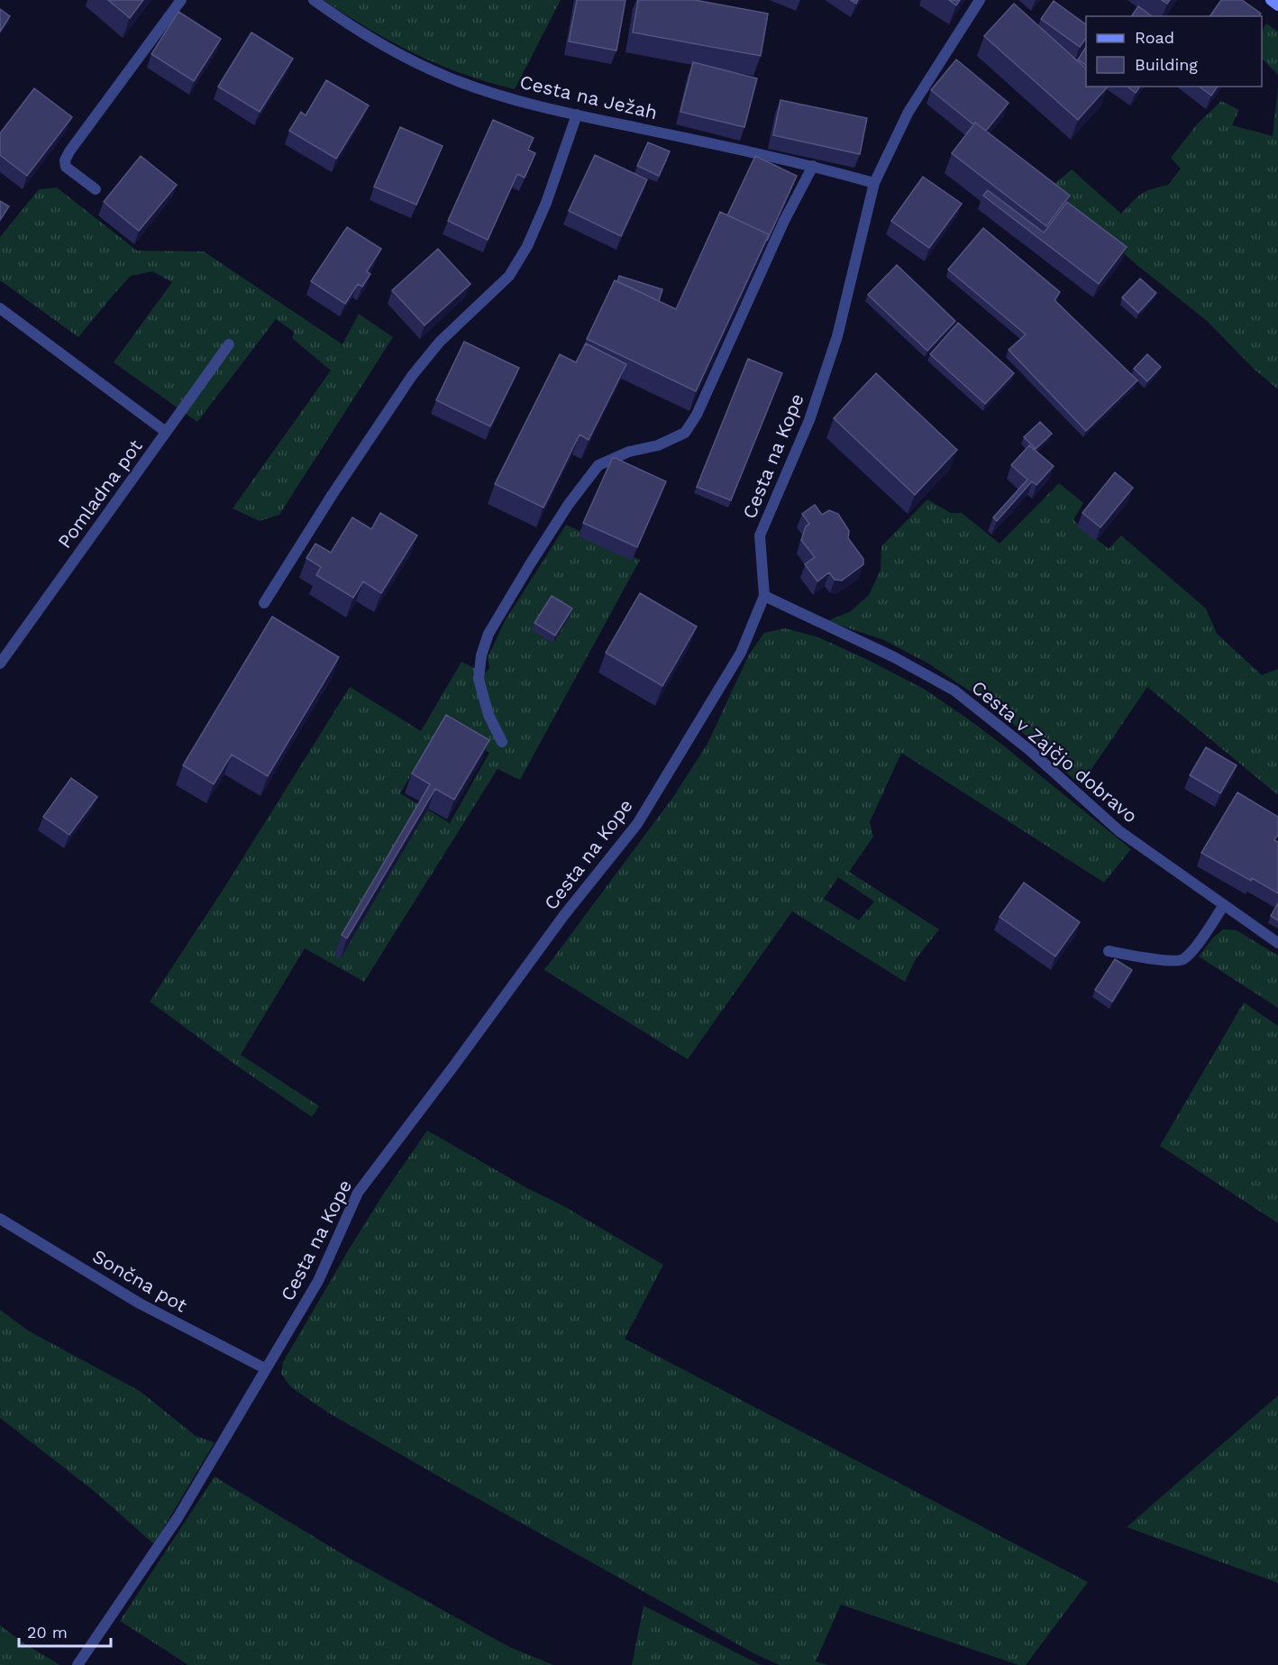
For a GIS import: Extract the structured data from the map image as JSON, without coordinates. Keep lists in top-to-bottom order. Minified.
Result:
{"streets":{"street":["Cesta na Ježah","Cesta na Kope","Pomladna pot","Cesta v Zajčjo dobravo","Sončna pot"]},"crossings":[["Cesta na Ježah","Cesta na Kope"],["Cesta na Kope","Cesta v Zajčjo dobravo"],["Cesta na Kope","Sončna pot"]],"legend":["Road","Building"],"scale_bar":"20 m"}
